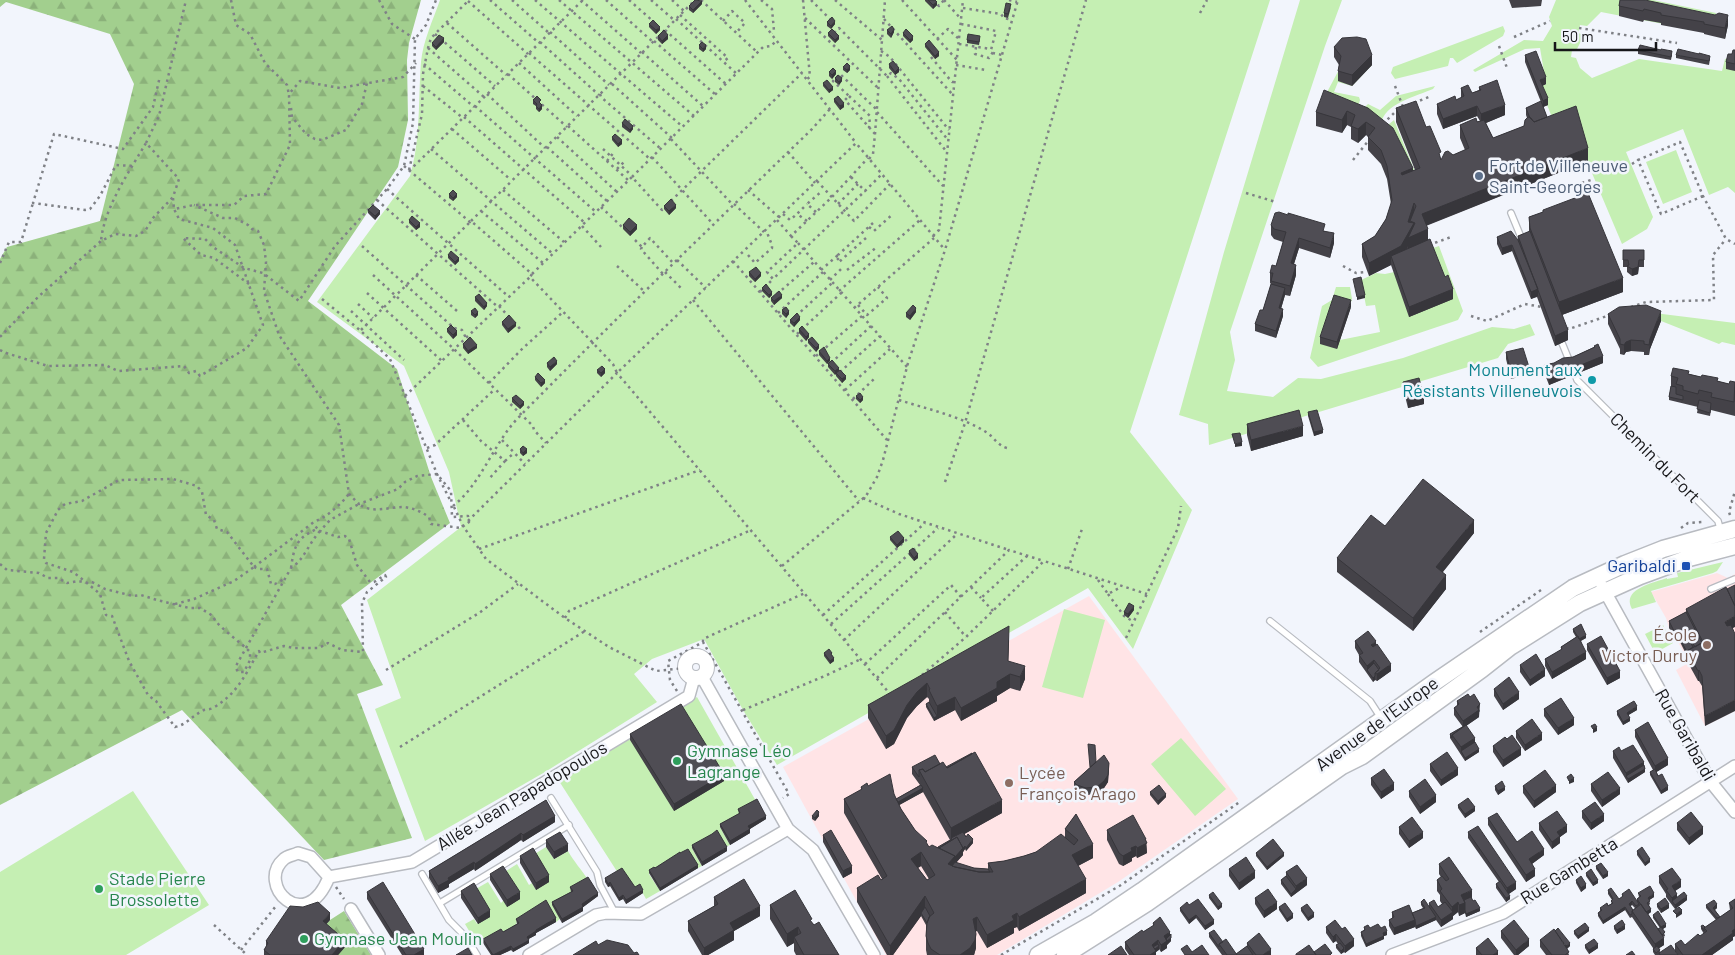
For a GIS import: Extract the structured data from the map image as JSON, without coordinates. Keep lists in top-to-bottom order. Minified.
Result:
{"streets":{"main road":["Avenue de l'Europe"],"street":["Rue Garibaldi","Allée Jean Papadopoulos","Rue Gambetta"],"lane":["Chemin du Fort"]},"crossings":[["Chemin du Fort","Avenue de l'Europe"],["Avenue de l'Europe","Rue Garibaldi"],["Rue Garibaldi","Rue Gambetta"]],"places":{"other":["Fort de Villeneuve Saint-Georges","Monument aux Résistants Villeneuvois","École Victor Duruy","Gymnase Léo Lagrange","Lycée François Arago","Stade Pierre Brossolette","Gymnase Jean Moulin"],"transit":["Garibaldi"]},"scale_bar":"50 m"}
